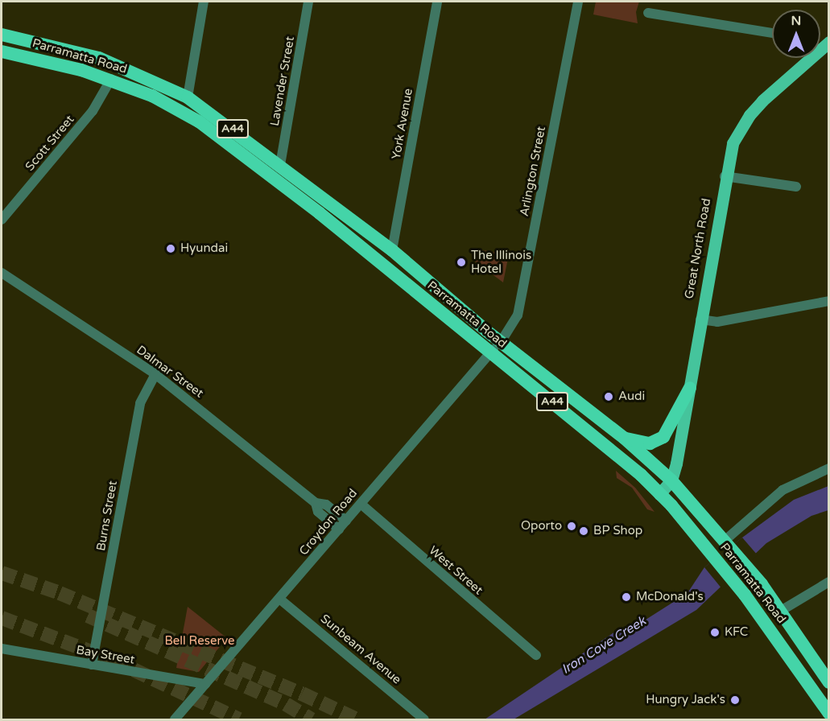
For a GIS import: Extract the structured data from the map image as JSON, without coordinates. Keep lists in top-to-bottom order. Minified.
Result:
{"streets":{"highway":["Parramatta Road","A44"],"main road":["Great North Road"],"street":["Lavender Street","York Avenue","Scott Street","Arlington Street","Dalmar Street","Burns Street","Croydon Road","West Street","Sunbeam Avenue","Bay Street"]},"crossings":[["Parramatta Road","Lavender Street"],["Parramatta Road","York Avenue"],["Parramatta Road","Scott Street"],["Parramatta Road","Arlington Street"],["Parramatta Road","Great North Road"],["Parramatta Road","Croydon Road"],["Arlington Street","Croydon Road"],["Dalmar Street","Burns Street"],["Dalmar Street","Croydon Road"],["Burns Street","Bay Street"],["Croydon Road","West Street"],["Croydon Road","Sunbeam Avenue"],["Croydon Road","Bay Street"]],"water":["Iron Cove Creek"],"parks":["Bell Reserve"],"places":["Hyundai","The Illinois Hotel","Audi","Oporto","BP Shop","McDonald's","KFC","Hungry Jack's"],"north":"top"}
